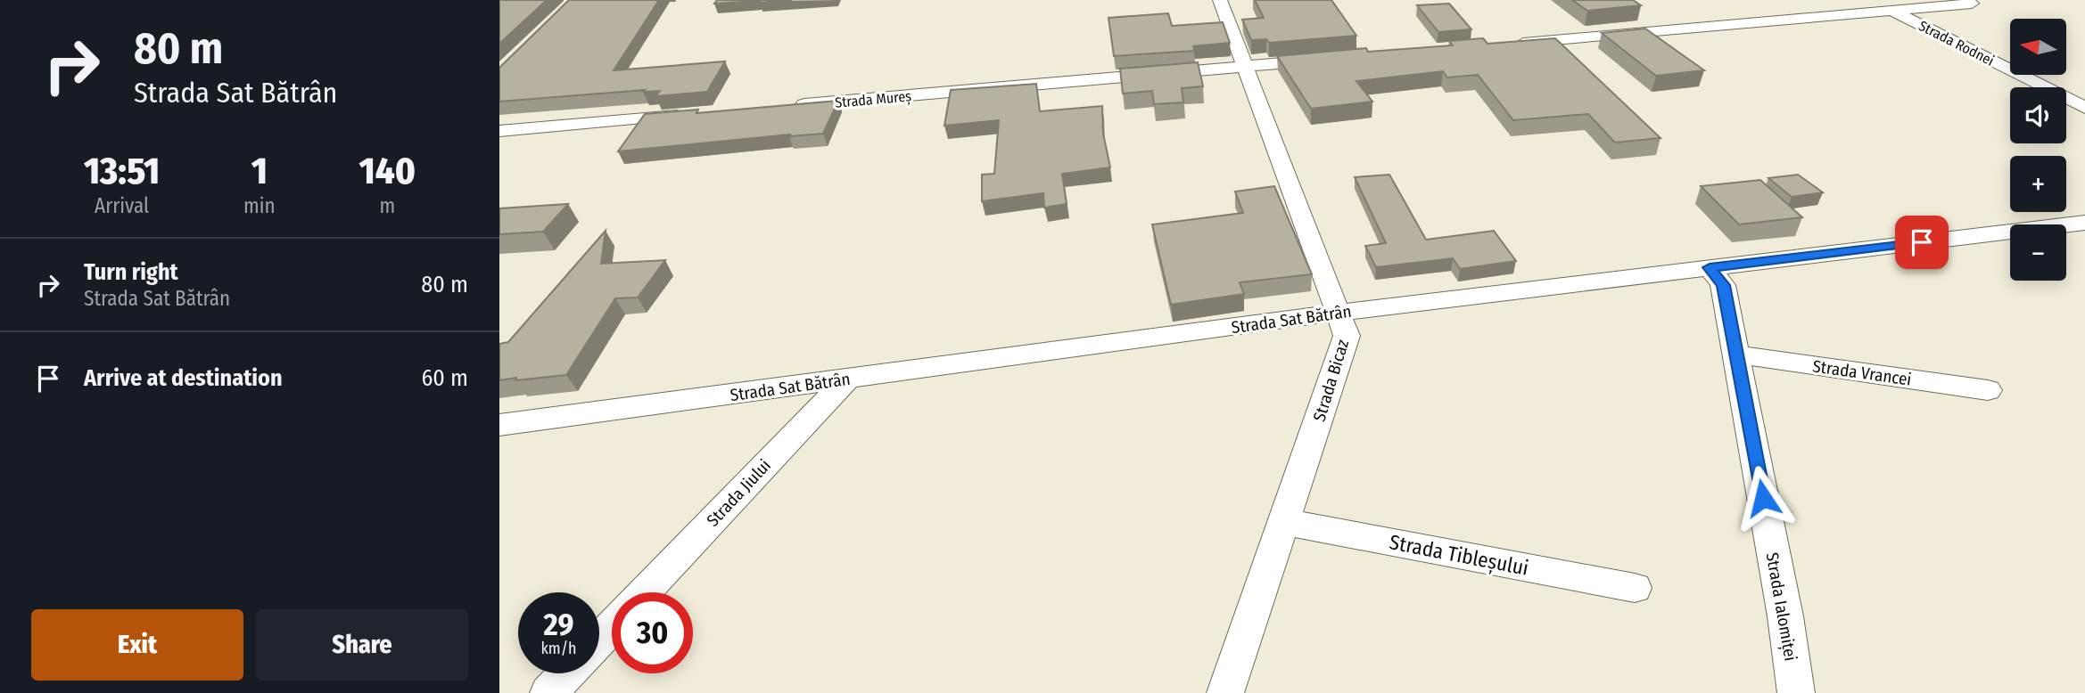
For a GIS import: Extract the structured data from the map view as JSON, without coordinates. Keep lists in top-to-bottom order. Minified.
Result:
{"streets":{"street":["Strada Rodnei","Strada Mureș","Strada Sat Bătrân","Strada Vrancei","Strada Bicaz","Strada Jiului","Strada Tibleșului","Strada Ialomiței"]},"crossings":[["Strada Mureș","Strada Bicaz"],["Strada Sat Bătrân","Strada Bicaz"],["Strada Sat Bătrân","Strada Jiului"],["Strada Sat Bătrân","Strada Ialomiței"],["Strada Vrancei","Strada Ialomiței"],["Strada Bicaz","Strada Tibleșului"]],"north":"left","page":{"turn":["80 m","Strada Sat Bătrân"],"map_buttons":["+","−"],"eta":["13:51","Arrival","1","min","140","m"],"list":[{"name":"Turn right","note":"Strada Sat Bătrân","value":"80 m"},{"name":"Arrive at destination","value":"60 m"}],"speed":"29 km/h","limit":"30","buttons":["Exit","Share"]}}
